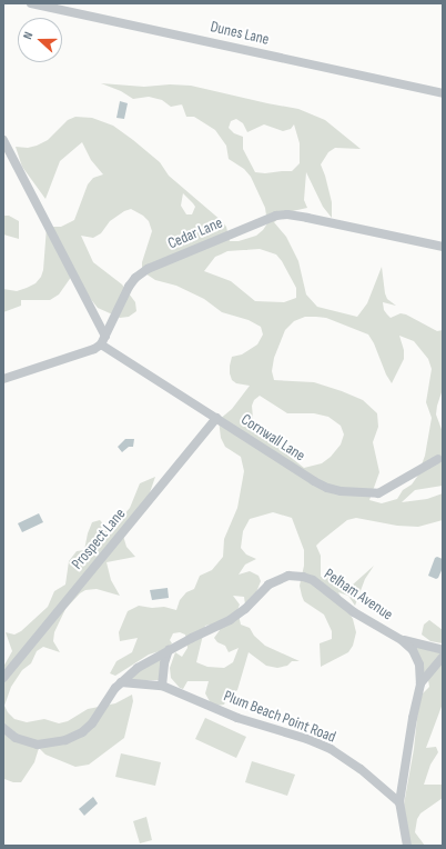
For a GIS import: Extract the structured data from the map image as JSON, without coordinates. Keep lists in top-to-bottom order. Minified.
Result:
{"streets":{"street":["Dunes Lane","Cedar Lane","Cornwall Lane","Prospect Lane","Pelham Avenue","Plum Beach Point Road"]},"crossings":[["Cedar Lane","Cornwall Lane"],["Cornwall Lane","Prospect Lane"],["Pelham Avenue","Plum Beach Point Road"]],"north":"left"}
